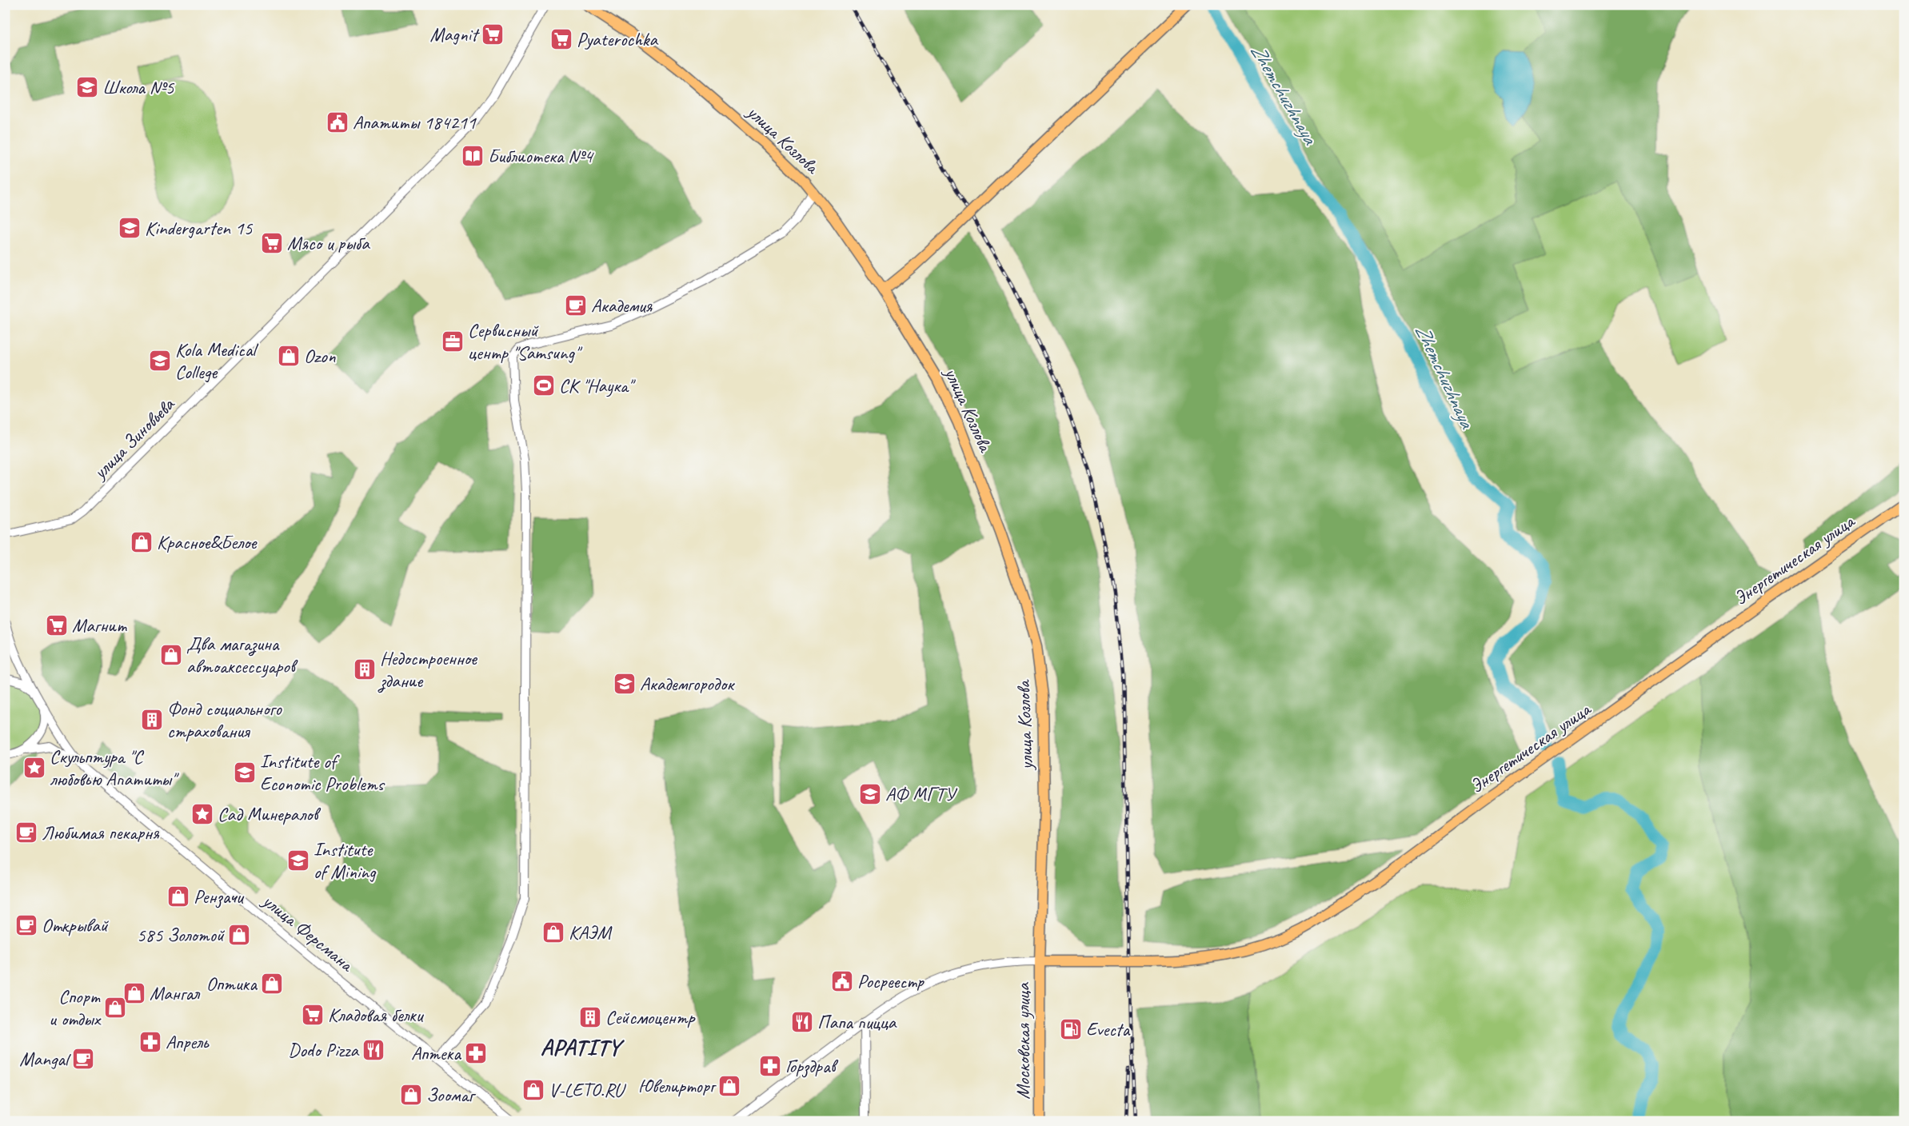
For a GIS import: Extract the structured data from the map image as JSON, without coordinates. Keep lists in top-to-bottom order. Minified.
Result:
{"streets":{"main road":["улица Козлова","Энергетическая улица","Московская улица"],"street":["улица Зиновьева","улица Ферсмана"]},"crossings":[["улица Козлова","Энергетическая улица"],["улица Козлова","Московская улица"],["Энергетическая улица","Московская улица"]],"districts":["APATITY"],"water":["Zhemchuzhnaya"],"places":{"supermarket":["Magnit","Pyaterochka","Мясо и рыба","Магнит","Кладовая белки"],"school or university":["Школа №5","Kindergarten 15","Kola Medical College","Академгородок","Institute of Economic Problems","АФ МГТУ","Institute of Mining"],"public building":["Апатиты 184211","Росреестр"],"library":["Библиотека №4"],"cafe":["Академия","Любимая пекарня","Открывай","Mangal"],"office":["Сервисный центр \"Samsung\""],"shop":["Ozon","Красное&Белое","Два магазина автоаксессуаров","Рензачи","КАЭМ","585 Золотой","Оптика","Мангал","Спорт и отдых","Ювелирторг","V-LETO.RU","Зоомаг"],"sports":["СК \"Наука\""],"building":["Недостроенное здание","Фонд социального страхования","Сейсмоцентр"],"place":["Скульптура \"С любовью Апатиты\"","Сад Минералов"],"restaurant":["Папа пицца","Dodo Pizza"],"fuel station":["Evecta"],"pharmacy":["Апрель","Аптека","Горздрав"]}}
